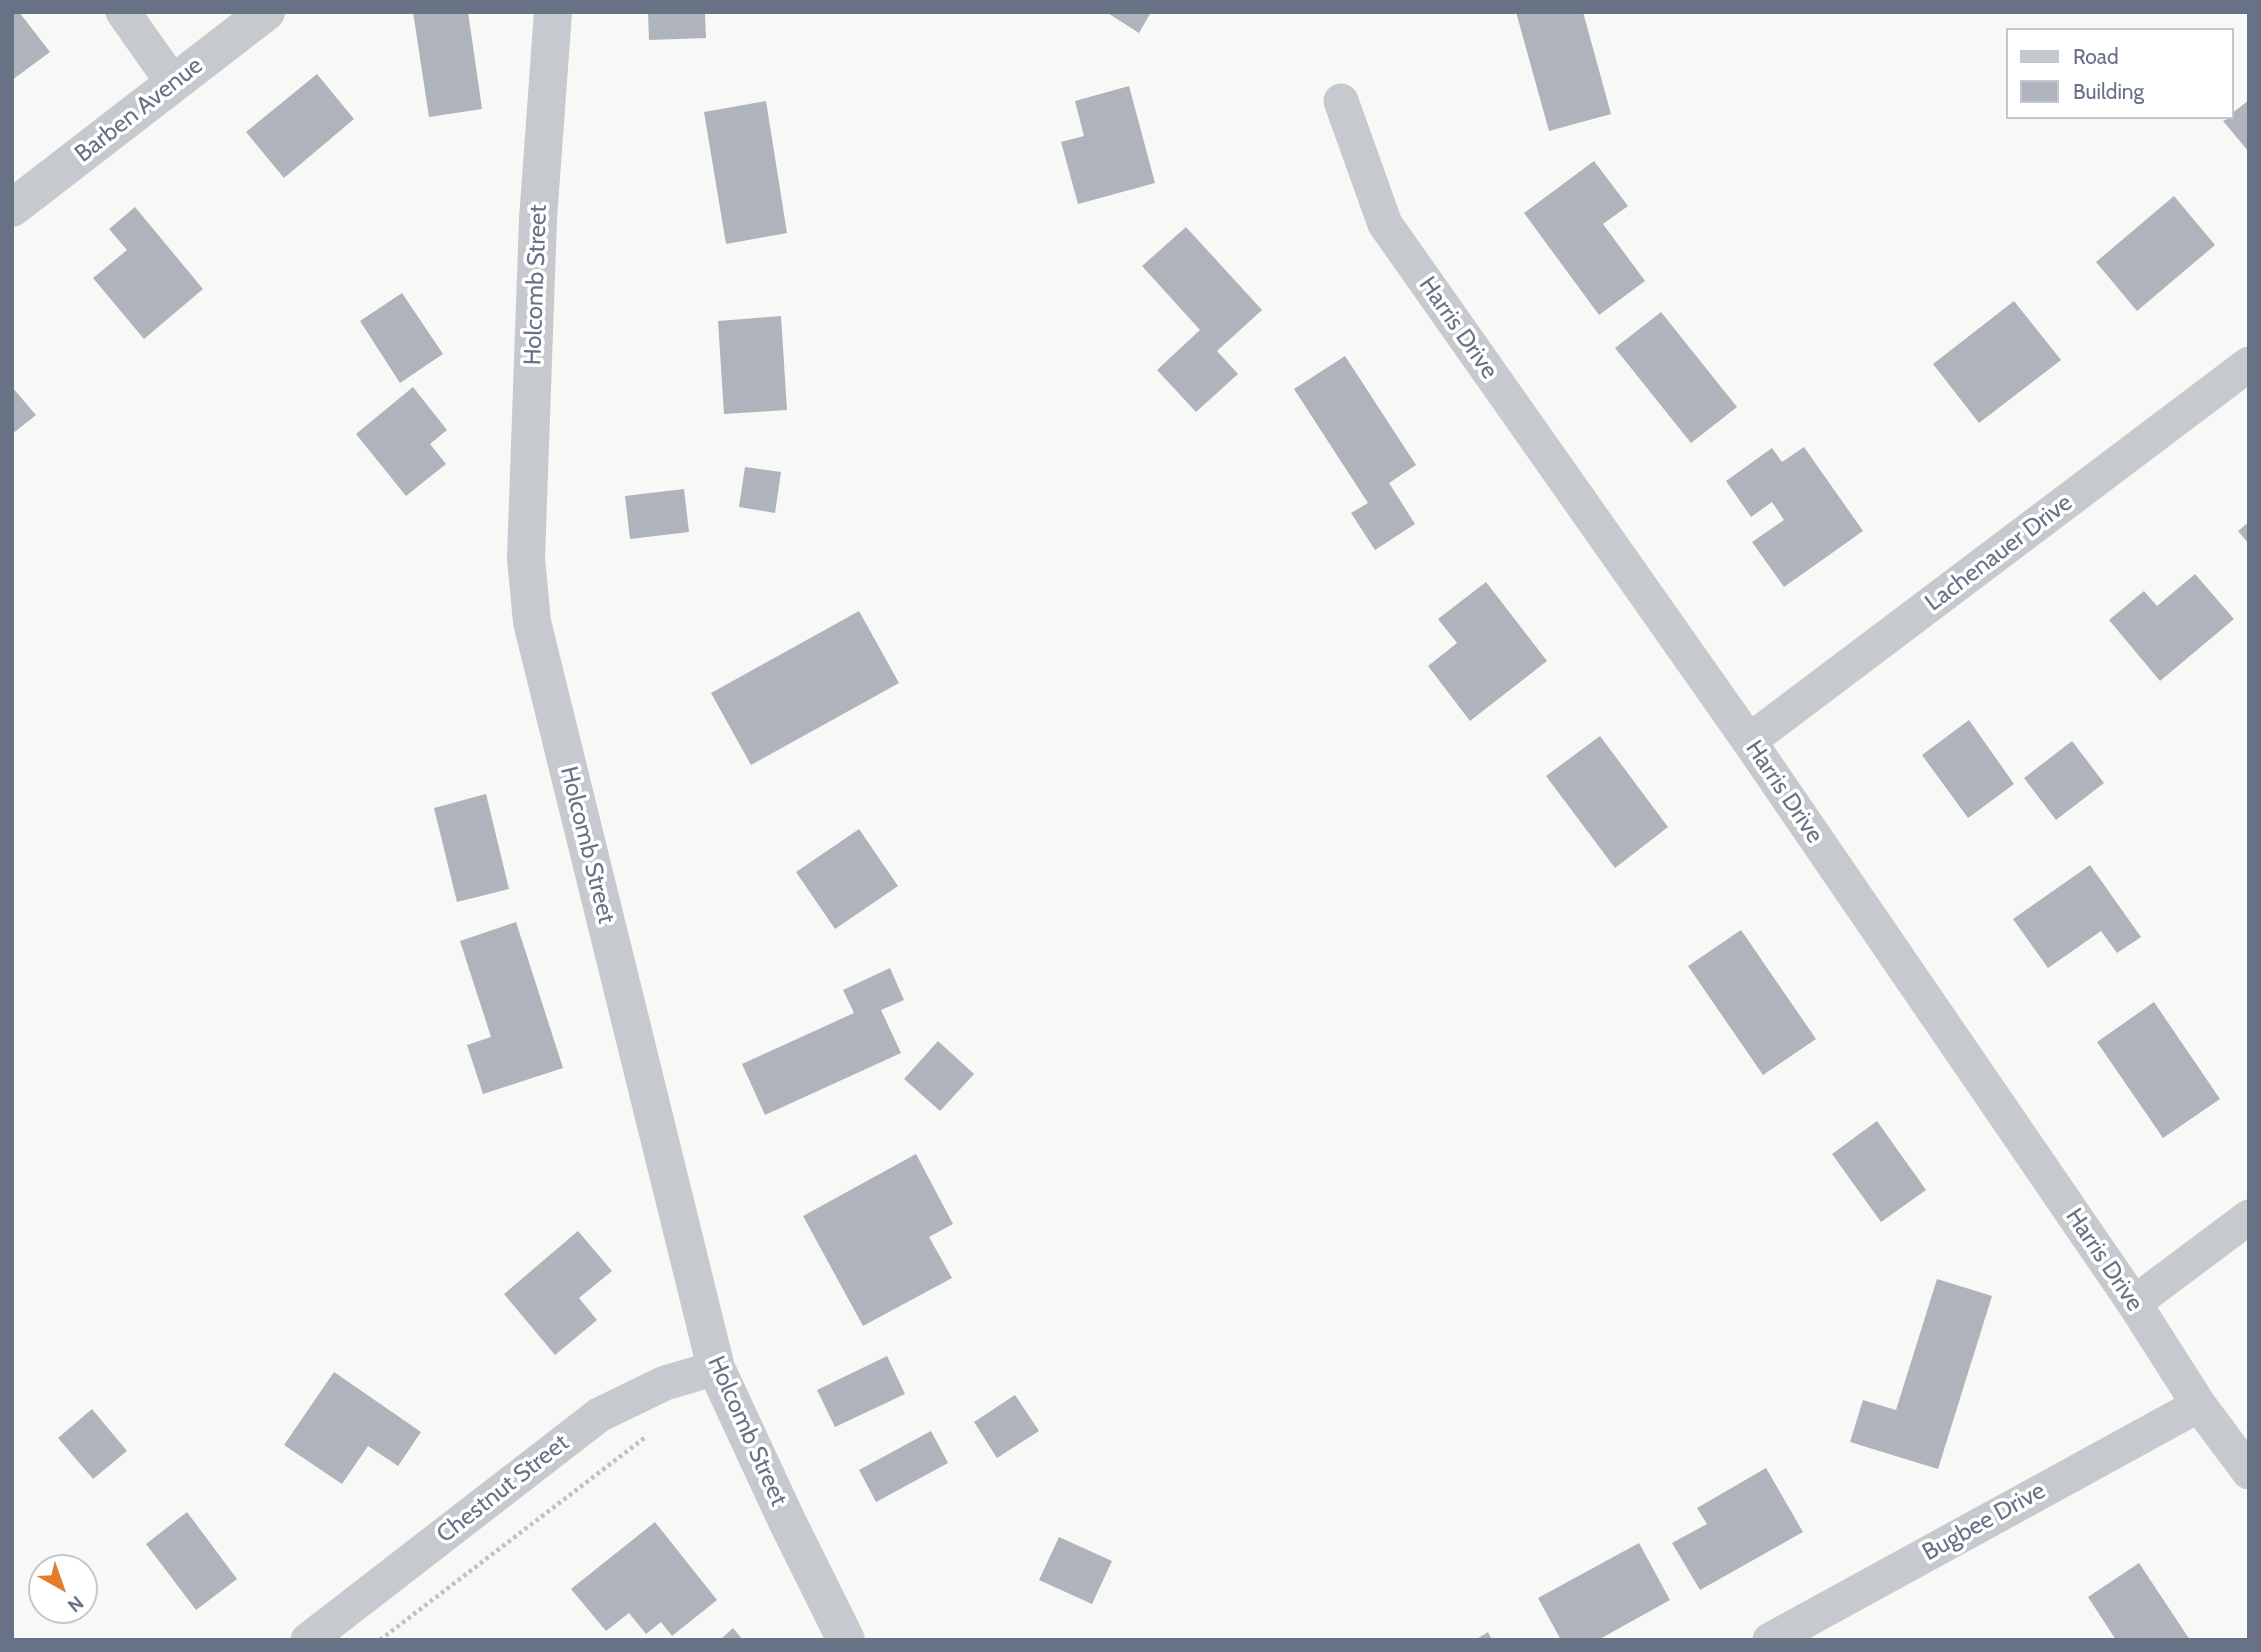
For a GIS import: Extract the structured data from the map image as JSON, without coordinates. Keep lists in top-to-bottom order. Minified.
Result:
{"streets":{"street":["Barben Avenue","Holcomb Street","Harris Drive","Lachenauer Drive","Chestnut Street","Bugbee Drive"]},"crossings":[["Holcomb Street","Chestnut Street"],["Harris Drive","Lachenauer Drive"],["Harris Drive","Bugbee Drive"]],"legend":["Road","Building"],"north":"bottom right"}
